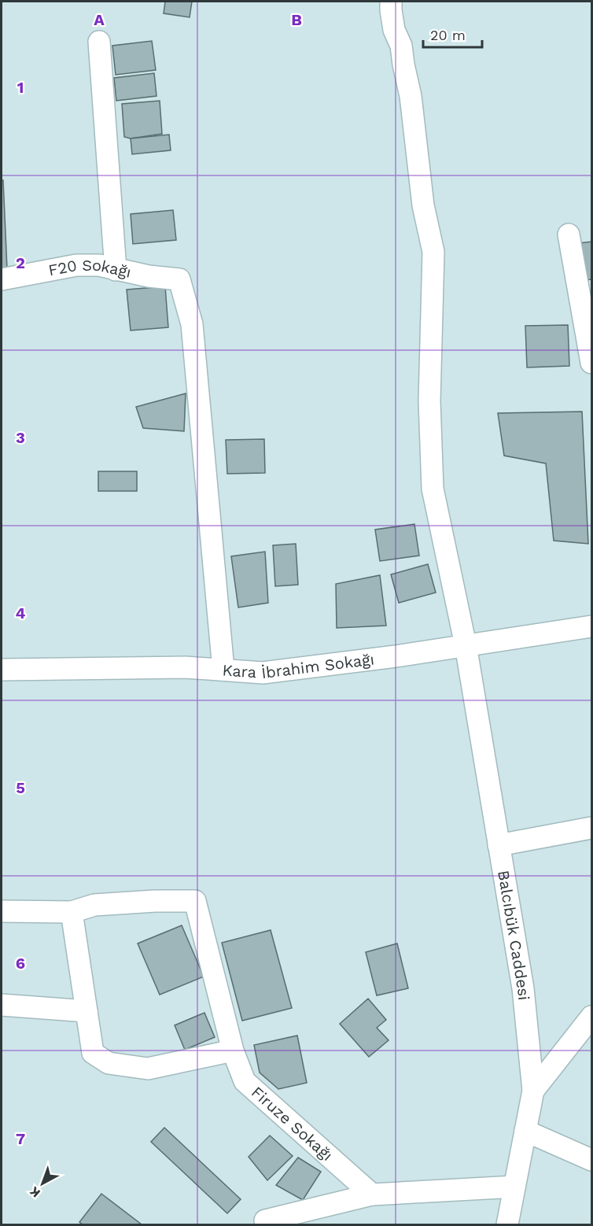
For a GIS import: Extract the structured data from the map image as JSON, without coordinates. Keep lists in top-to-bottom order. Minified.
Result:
{"streets":{"street":["F20 Sokağı","Kara İbrahim Sokağı","Balcıbük Caddesi","Firuze Sokağı"]},"crossings":[["F20 Sokağı","Kara İbrahim Sokağı"],["Kara İbrahim Sokağı","Balcıbük Caddesi"]],"scale_bar":"20 m","north":"bottom left","grid":{"columns":["A","B"],"rows":["1","2","3","4","5","6","7"]}}
